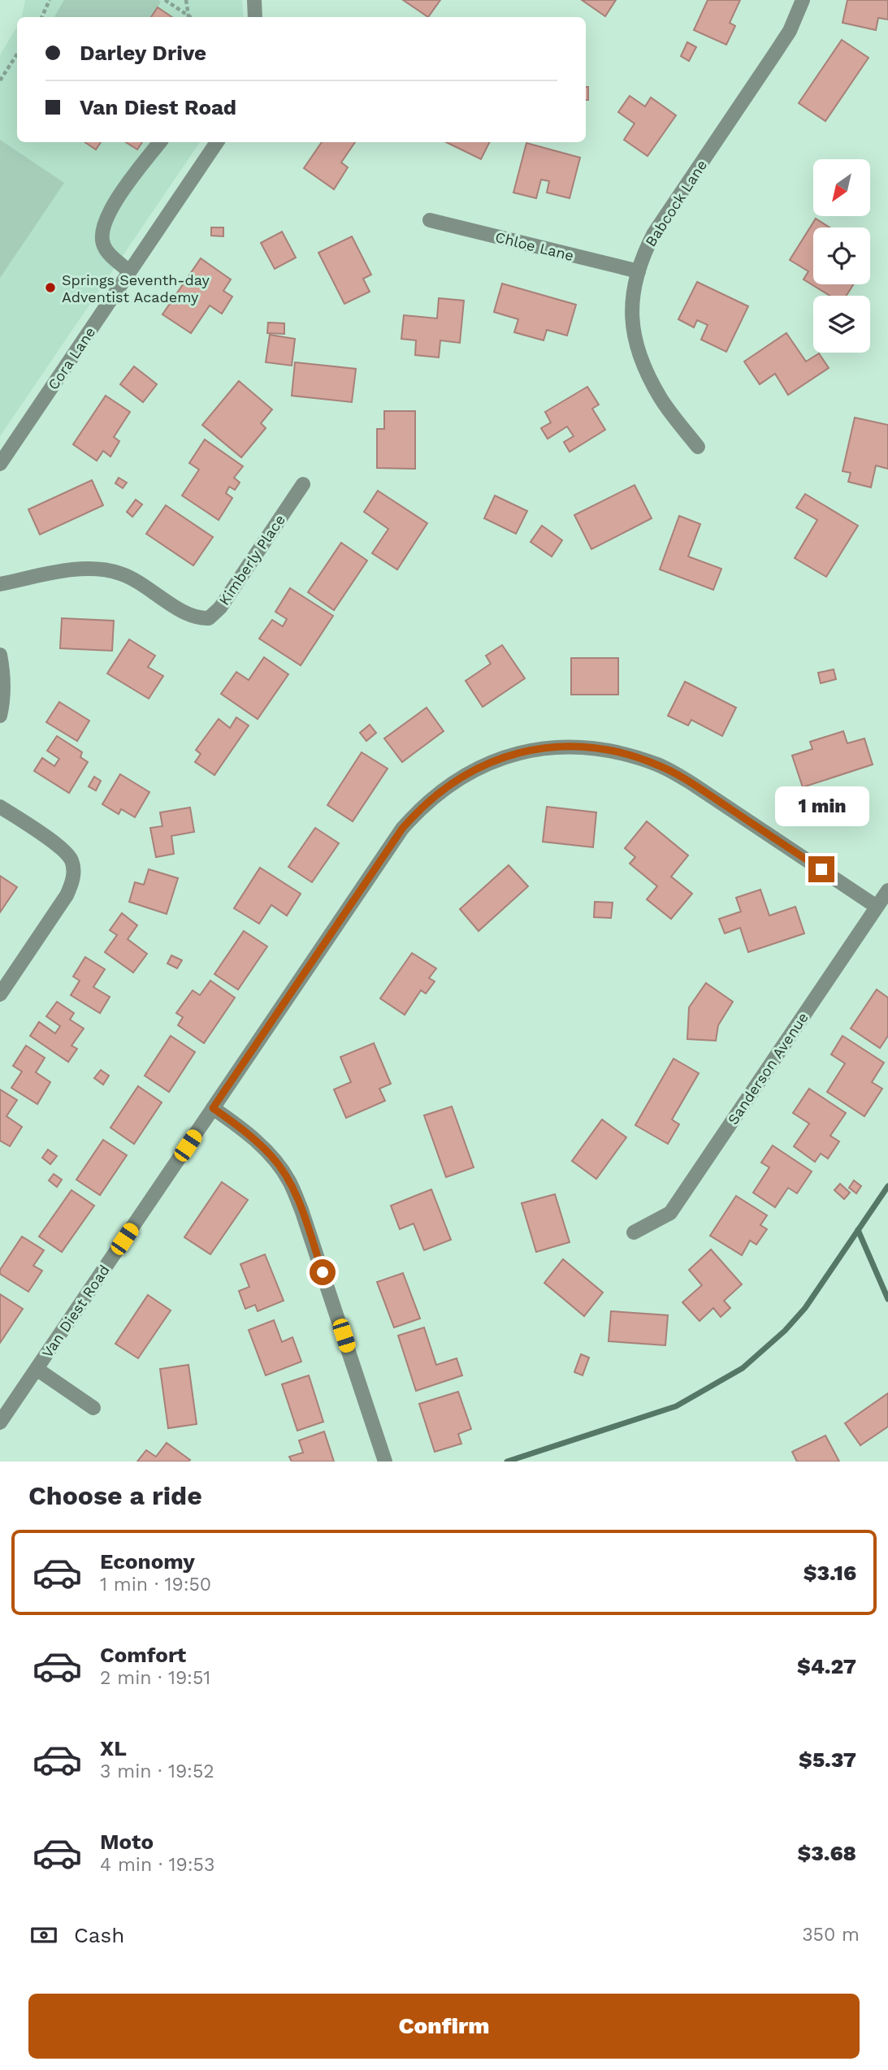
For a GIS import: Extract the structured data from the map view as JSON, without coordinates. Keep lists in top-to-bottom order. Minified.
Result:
{"streets":{"street":["Babcock Lane","Chloe Lane","Cora Lane","Kimberly Place","Sanderson Avenue","Van Diest Road"]},"crossings":[["Babcock Lane","Chloe Lane"],["Sanderson Avenue","Van Diest Road"]],"places":["Springs Seventh-day Adventist Academy"],"north":"bottom left","page":{"banner":["Darley Drive","Van Diest Road"],"bubble":"1 min","heading":"Choose a ride","list":[{"name":"Economy","note":"1 min · 19:50","value":"$3.16"},{"name":"Comfort","note":"2 min · 19:51","value":"$4.27"},{"name":"XL","note":"3 min · 19:52","value":"$5.37"},{"name":"Moto","note":"4 min · 19:53","value":"$3.68"}],"pay":["Cash","350 m"],"buttons":"Confirm"}}
